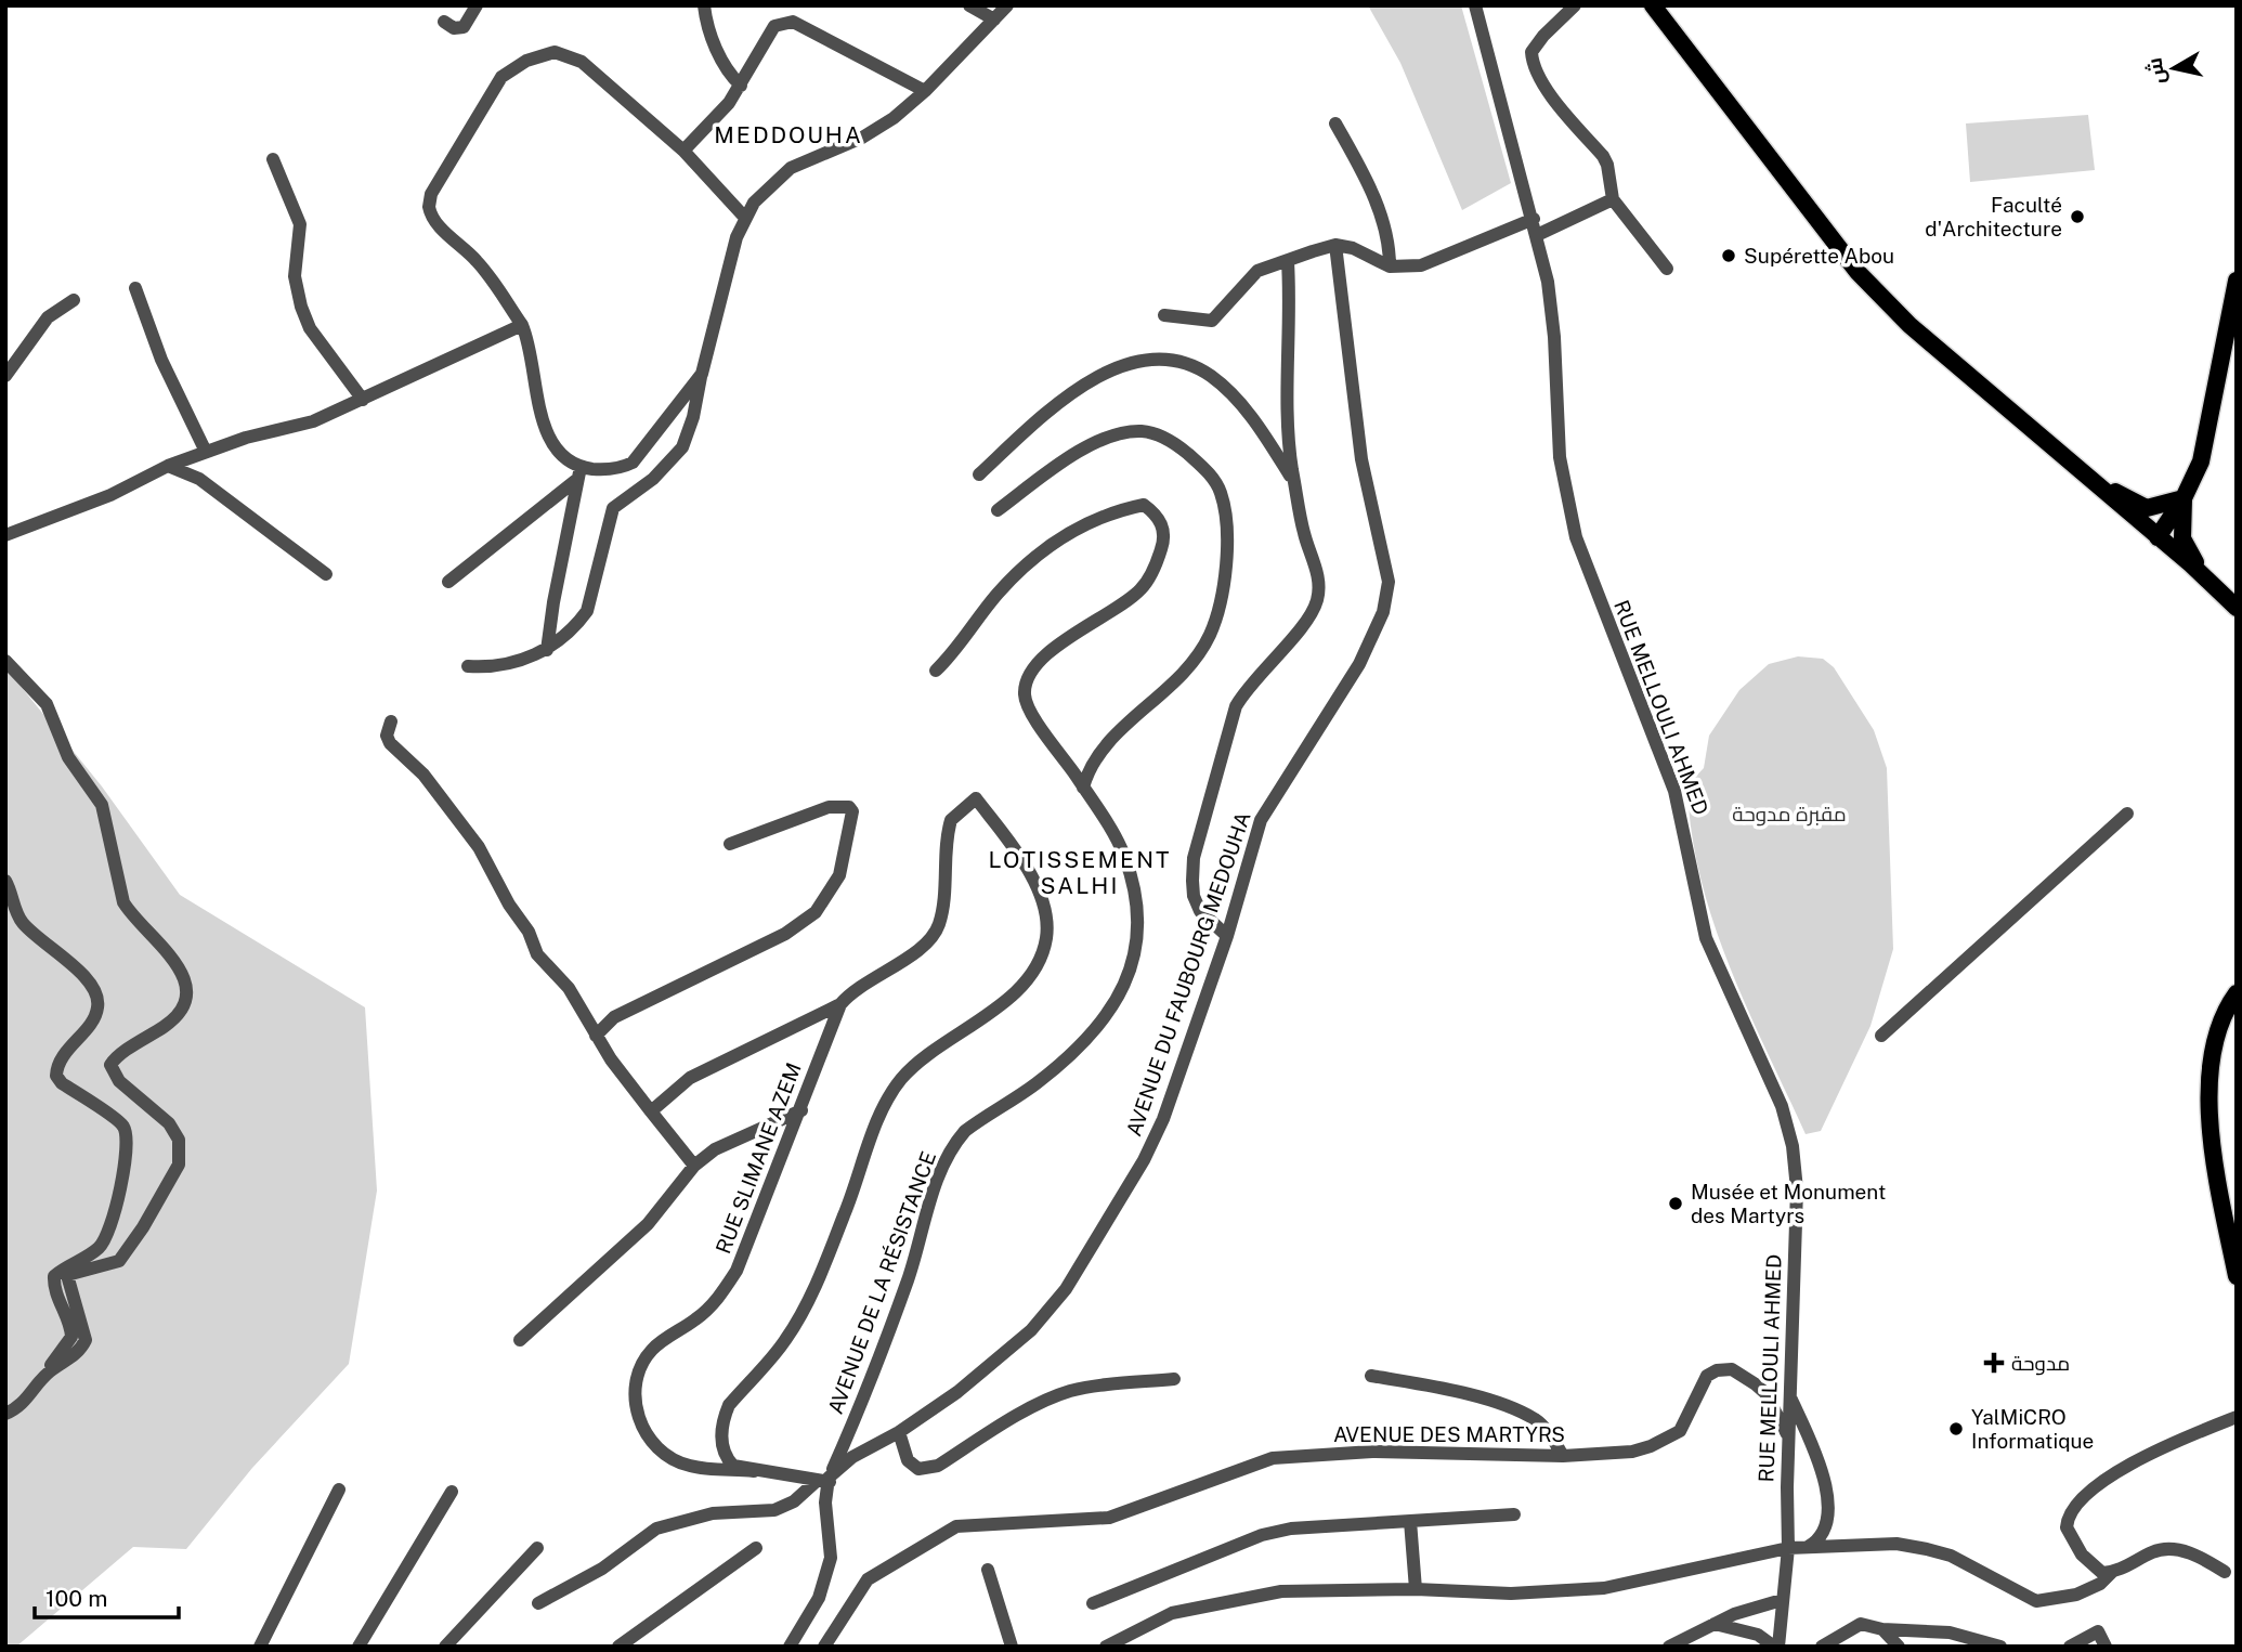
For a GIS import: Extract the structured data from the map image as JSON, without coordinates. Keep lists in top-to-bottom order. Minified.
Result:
{"streets":{"street":["RUE MELLOULI AHMED","AVENUE DU FAUBOURG MEDOUHA","RUE SLIMANE AZEM","AVENUE DE LA RÉSISTANCE","AVENUE DES MARTYRS"]},"crossings":[["RUE MELLOULI AHMED","AVENUE DES MARTYRS"],["AVENUE DU FAUBOURG MEDOUHA","RUE SLIMANE AZEM"],["AVENUE DU FAUBOURG MEDOUHA","AVENUE DE LA RÉSISTANCE"],["RUE SLIMANE AZEM","AVENUE DE LA RÉSISTANCE"]],"districts":["MEDDOUHA","LOTISSEMENT SALHI"],"parks":["مقبرة مدوحة"],"places":{"other":["Faculté d'Architecture","Supérette Abou","Musée et Monument des Martyrs","YalMiCRO Informatique"],"health":["مدوحة"]},"scale_bar":"100 m","north":"left"}
